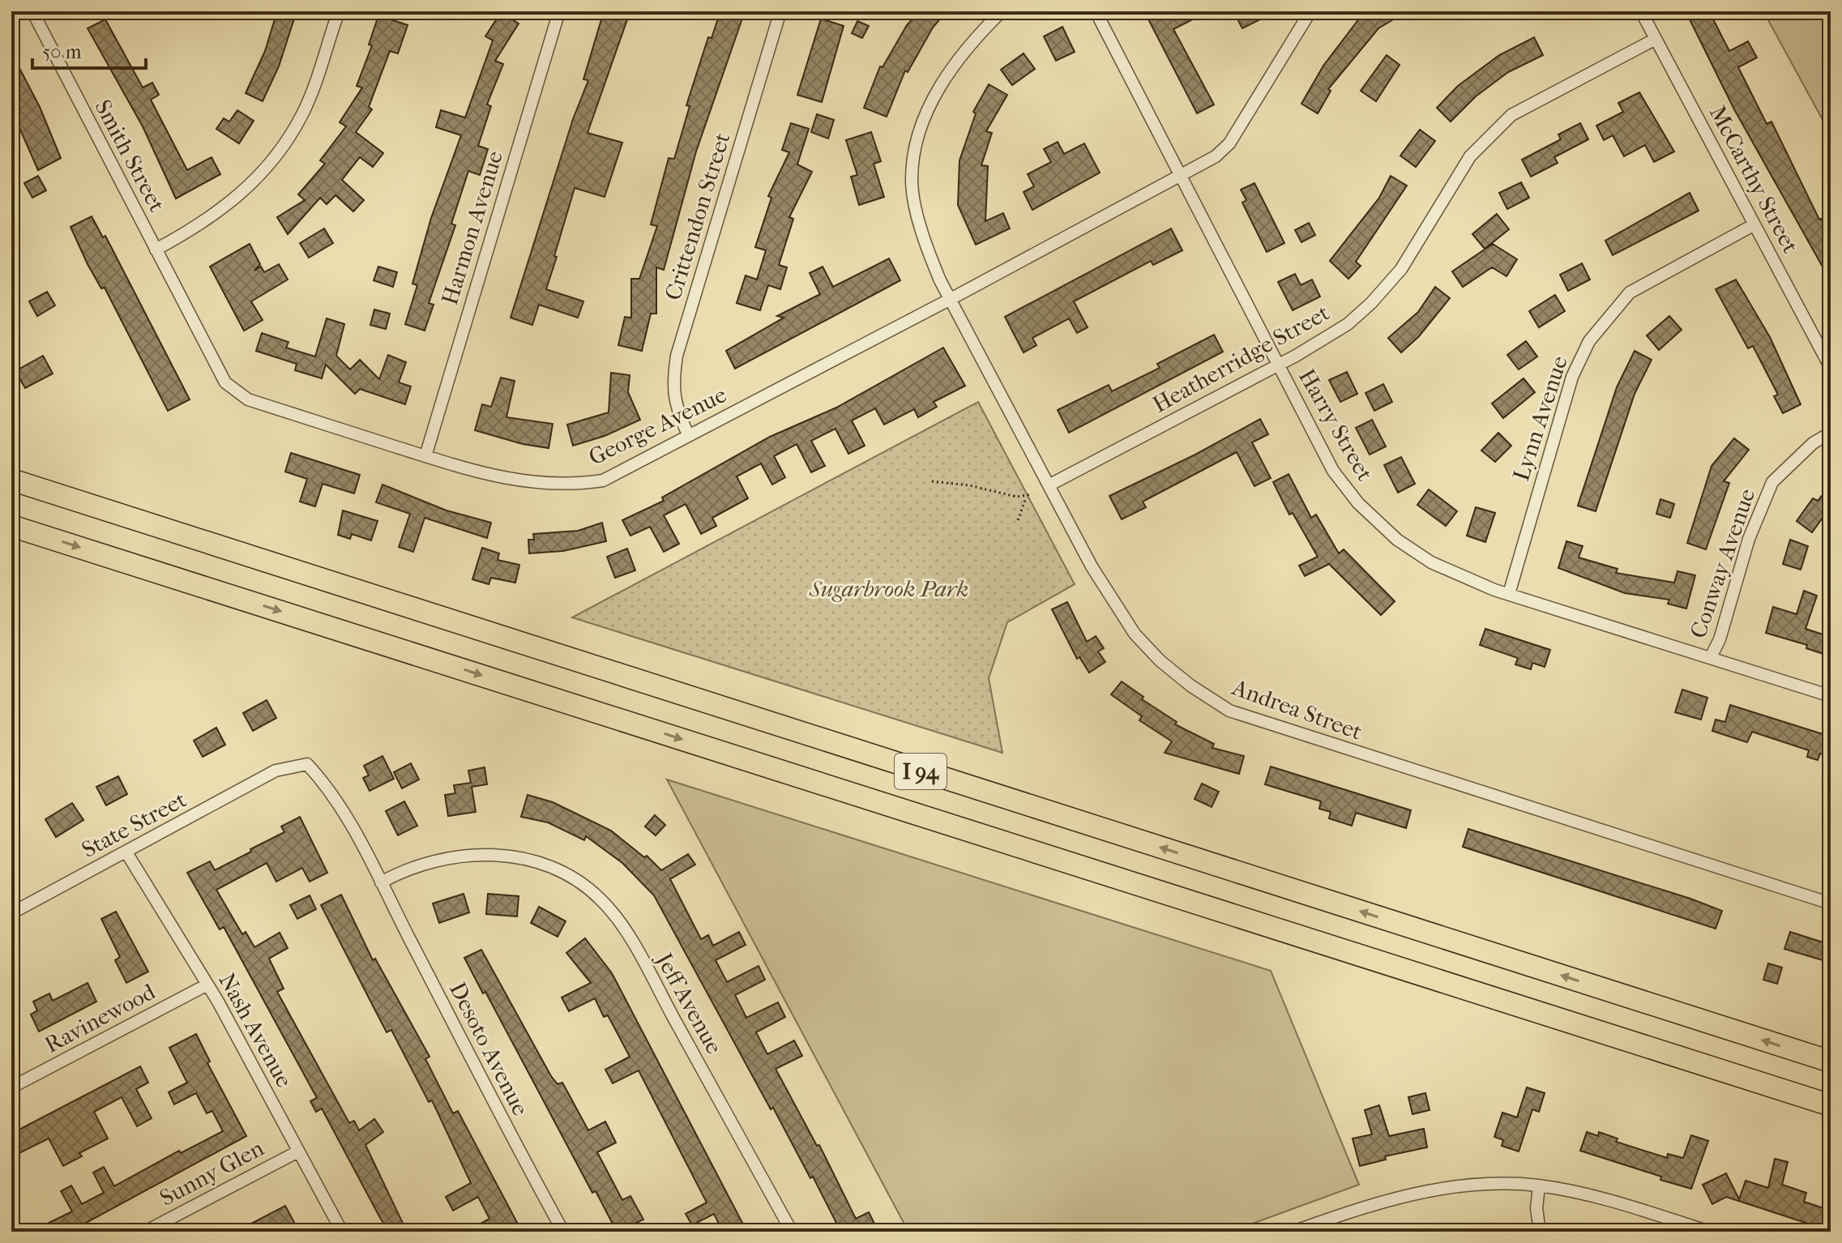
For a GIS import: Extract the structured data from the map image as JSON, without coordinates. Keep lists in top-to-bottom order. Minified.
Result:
{"streets":{"highway":["I 94"],"street":["Smith Street","McCarthy Street","Crittendon Street","Harmon Avenue","Heatherridge Street","Lynn Avenue","Harry Street","George Avenue","Conway Avenue","Andrea Street","State Street","Jeff Avenue","Ravinewood","Nash Avenue","Desoto Avenue","Sunny Glen"]},"crossings":[["Smith Street","George Avenue"],["McCarthy Street","Heatherridge Street"],["McCarthy Street","Lynn Avenue"],["Crittendon Street","George Avenue"],["Harmon Avenue","George Avenue"],["Heatherridge Street","Harry Street"],["Heatherridge Street","Andrea Street"],["Lynn Avenue","Harry Street"],["Harry Street","George Avenue"],["Harry Street","Conway Avenue"],["George Avenue","Andrea Street"],["State Street","Nash Avenue"],["State Street","Desoto Avenue"],["Jeff Avenue","Desoto Avenue"],["Ravinewood","Nash Avenue"],["Nash Avenue","Sunny Glen"]],"parks":["Sugarbrook Park"],"scale_bar":"50 m"}
